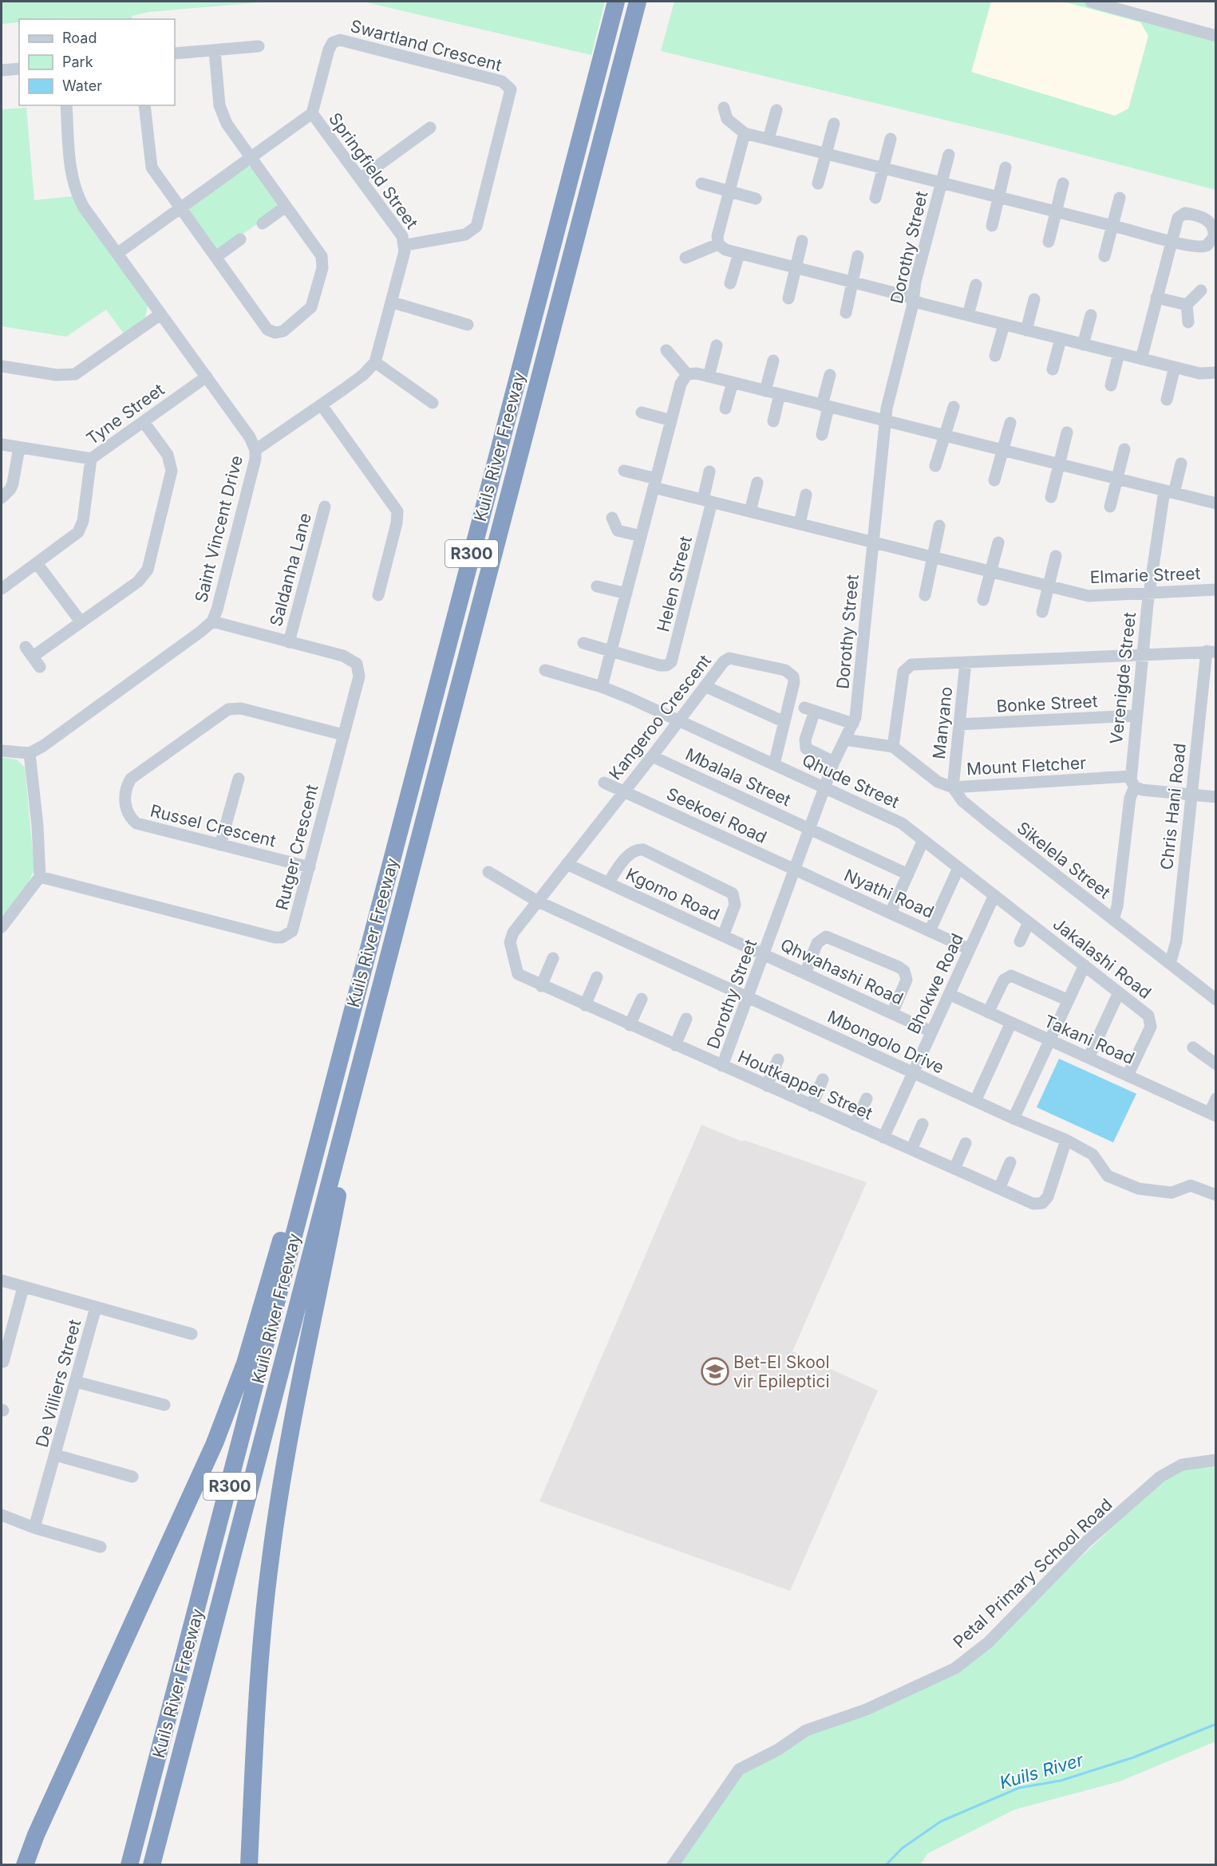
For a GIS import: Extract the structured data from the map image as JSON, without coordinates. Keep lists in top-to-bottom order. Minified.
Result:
{"streets":{"highway":["Kuils River Freeway","R300"],"street":["Swartland Crescent","Springfield Street","Dorothy Street","Tyne Street","Saint Vincent Drive","Saldanha Lane","Elmarie Street","Helen Street","Verenigde Street","Bonke Street","Kangeroo Crescent","Manyano","Mount Fletcher","Mbalala Street","Qhude Street","Chris Hani Road","Seekoei Road","Russel Crescent","Rutger Crescent","Sikelela Street","Nyathi Road","Kgomo Road","Jakalashi Road","Qhwahashi Road","Bhokwe Road","Takani Road","Mbongolo Drive","Houtkapper Street","De Villiers Street","Petal Primary School Road"]},"crossings":[["Swartland Crescent","Springfield Street"],["Springfield Street","Saint Vincent Drive"],["Dorothy Street","Elmarie Street"],["Dorothy Street","Mbalala Street"],["Dorothy Street","Qhude Street"],["Dorothy Street","Seekoei Road"],["Dorothy Street","Sikelela Street"],["Dorothy Street","Nyathi Road"],["Dorothy Street","Kgomo Road"],["Dorothy Street","Qhwahashi Road"],["Dorothy Street","Mbongolo Drive"],["Dorothy Street","Houtkapper Street"],["Tyne Street","Saint Vincent Drive"],["Saint Vincent Drive","Rutger Crescent"],["Saldanha Lane","Rutger Crescent"],["Elmarie Street","Helen Street"],["Elmarie Street","Verenigde Street"],["Verenigde Street","Bonke Street"],["Verenigde Street","Mount Fletcher"],["Verenigde Street","Sikelela Street"],["Bonke Street","Manyano"],["Kangeroo Crescent","Mbalala Street"],["Kangeroo Crescent","Qhude Street"],["Kangeroo Crescent","Seekoei Road"],["Kangeroo Crescent","Kgomo Road"],["Kangeroo Crescent","Mbongolo Drive"],["Kangeroo Crescent","Houtkapper Street"],["Manyano","Mount Fletcher"],["Manyano","Sikelela Street"],["Mount Fletcher","Sikelela Street"],["Qhude Street","Jakalashi Road"],["Qhude Street","Bhokwe Road"],["Chris Hani Road","Sikelela Street"],["Seekoei Road","Nyathi Road"],["Russel Crescent","Rutger Crescent"],["Nyathi Road","Bhokwe Road"],["Kgomo Road","Qhwahashi Road"],["Jakalashi Road","Bhokwe Road"],["Jakalashi Road","Takani Road"],["Qhwahashi Road","Bhokwe Road"],["Bhokwe Road","Takani Road"],["Bhokwe Road","Mbongolo Drive"],["Bhokwe Road","Houtkapper Street"],["Mbongolo Drive","Houtkapper Street"]],"water":["Kuils River"],"places":{"school or university":["Bet-El Skool vir Epileptici"]},"legend":["Road","Park","Water"]}
